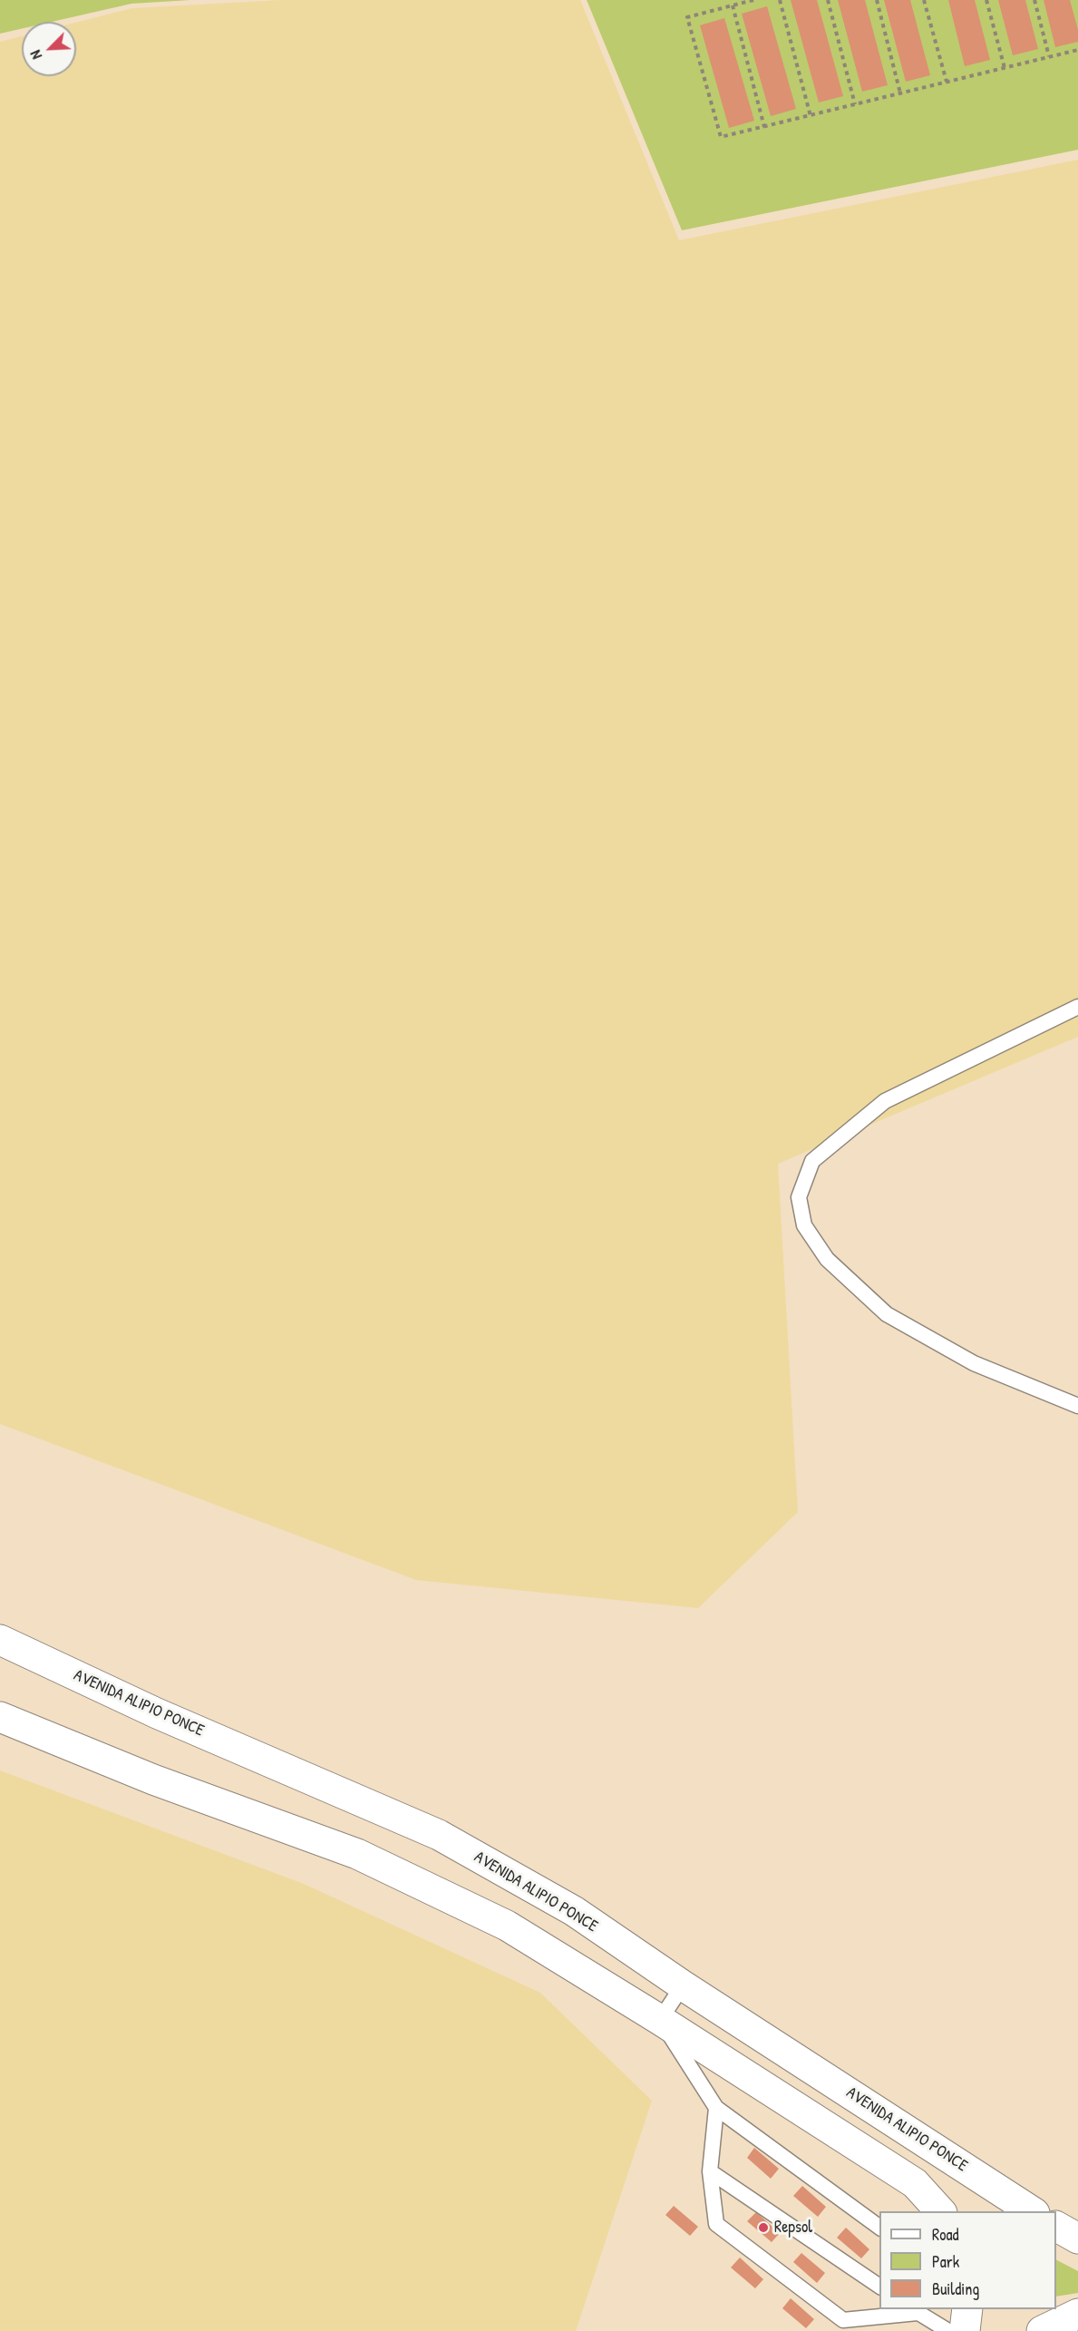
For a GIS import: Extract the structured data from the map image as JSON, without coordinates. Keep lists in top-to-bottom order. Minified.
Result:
{"streets":{"main road":["AVENIDA ALIPIO PONCE"]},"places":["Repsol"],"legend":["Road","Park","Building"],"north":"bottom left"}
